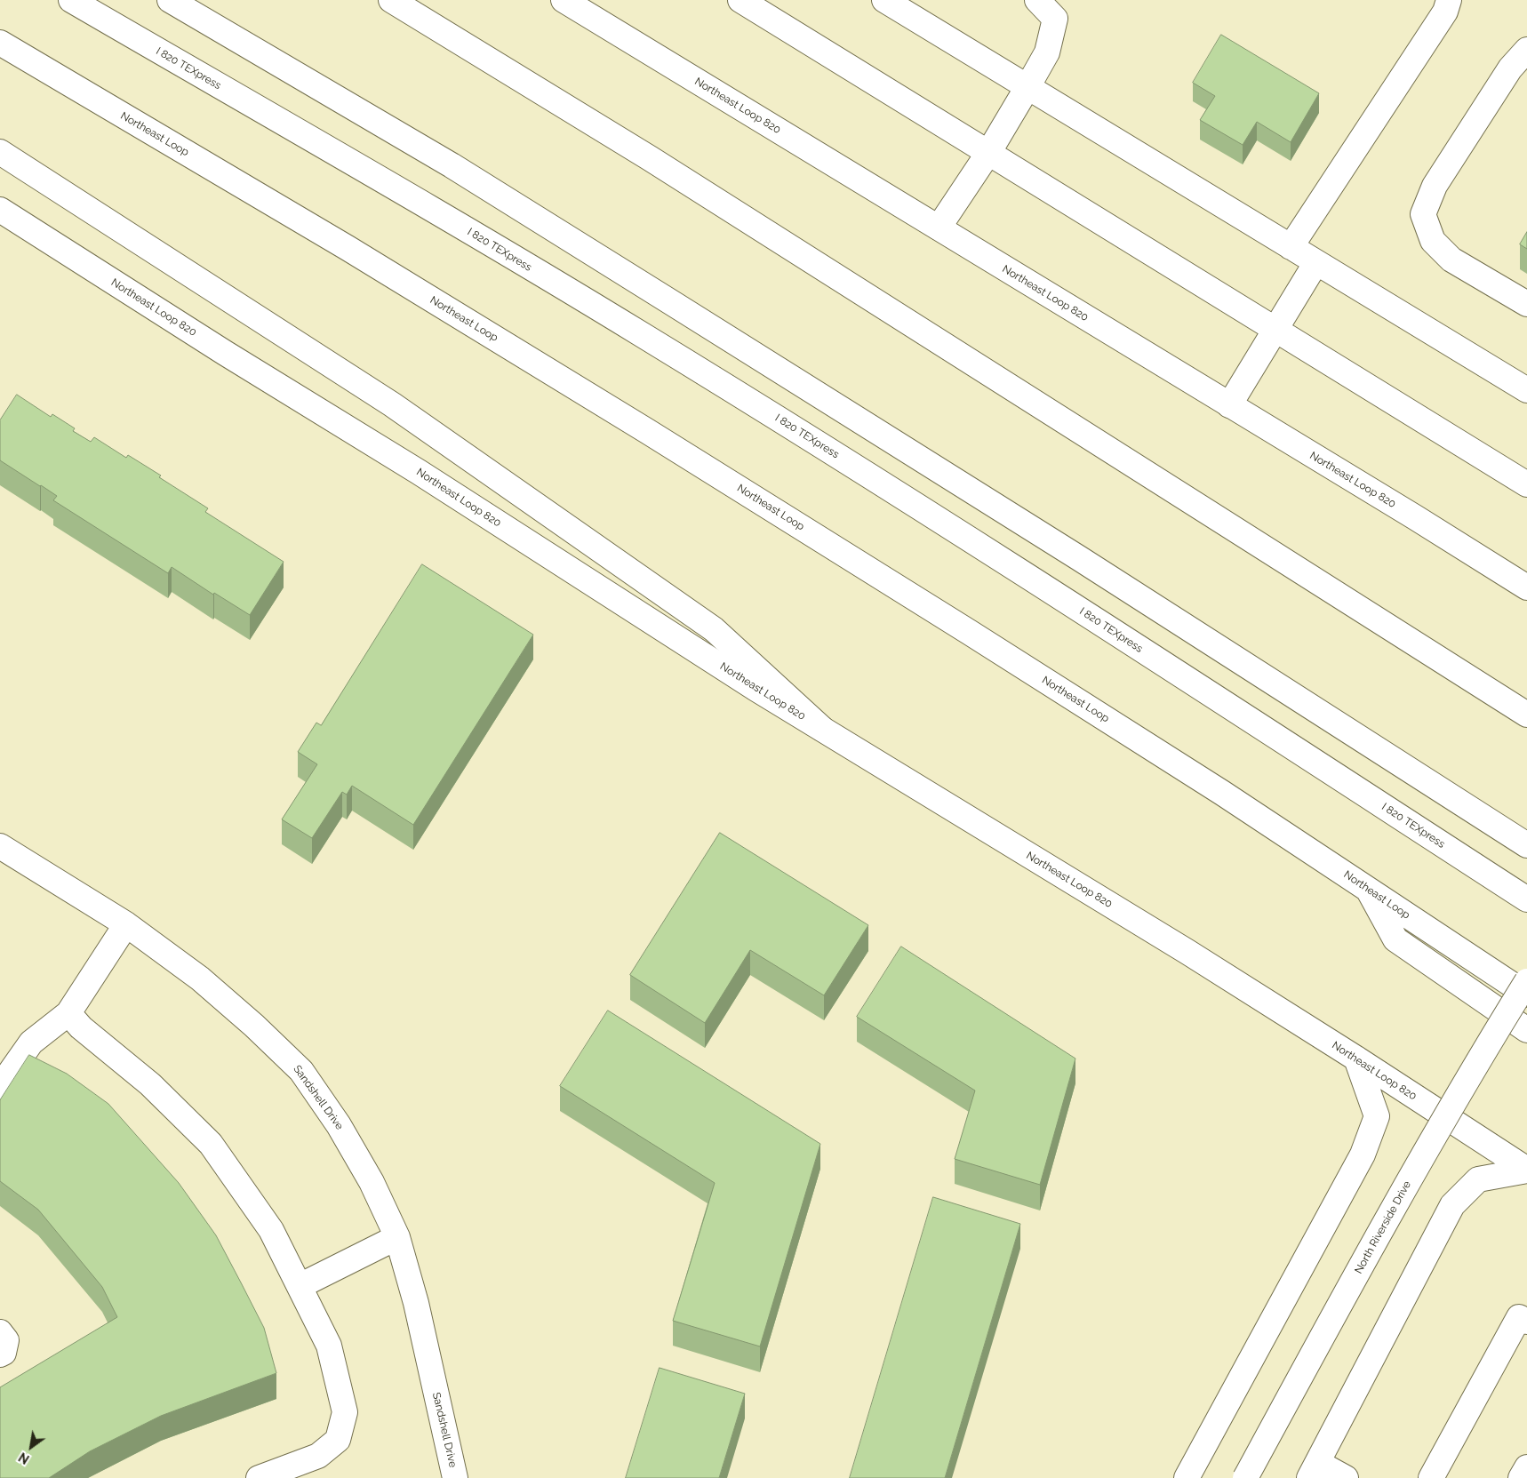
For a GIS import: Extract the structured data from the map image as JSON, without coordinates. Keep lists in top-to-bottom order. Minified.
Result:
{"streets":{"main road":["I 820 TEXpress","Northeast Loop 820","Northeast Loop","Sandshell Drive","North Riverside Drive"]},"north":"bottom left"}
